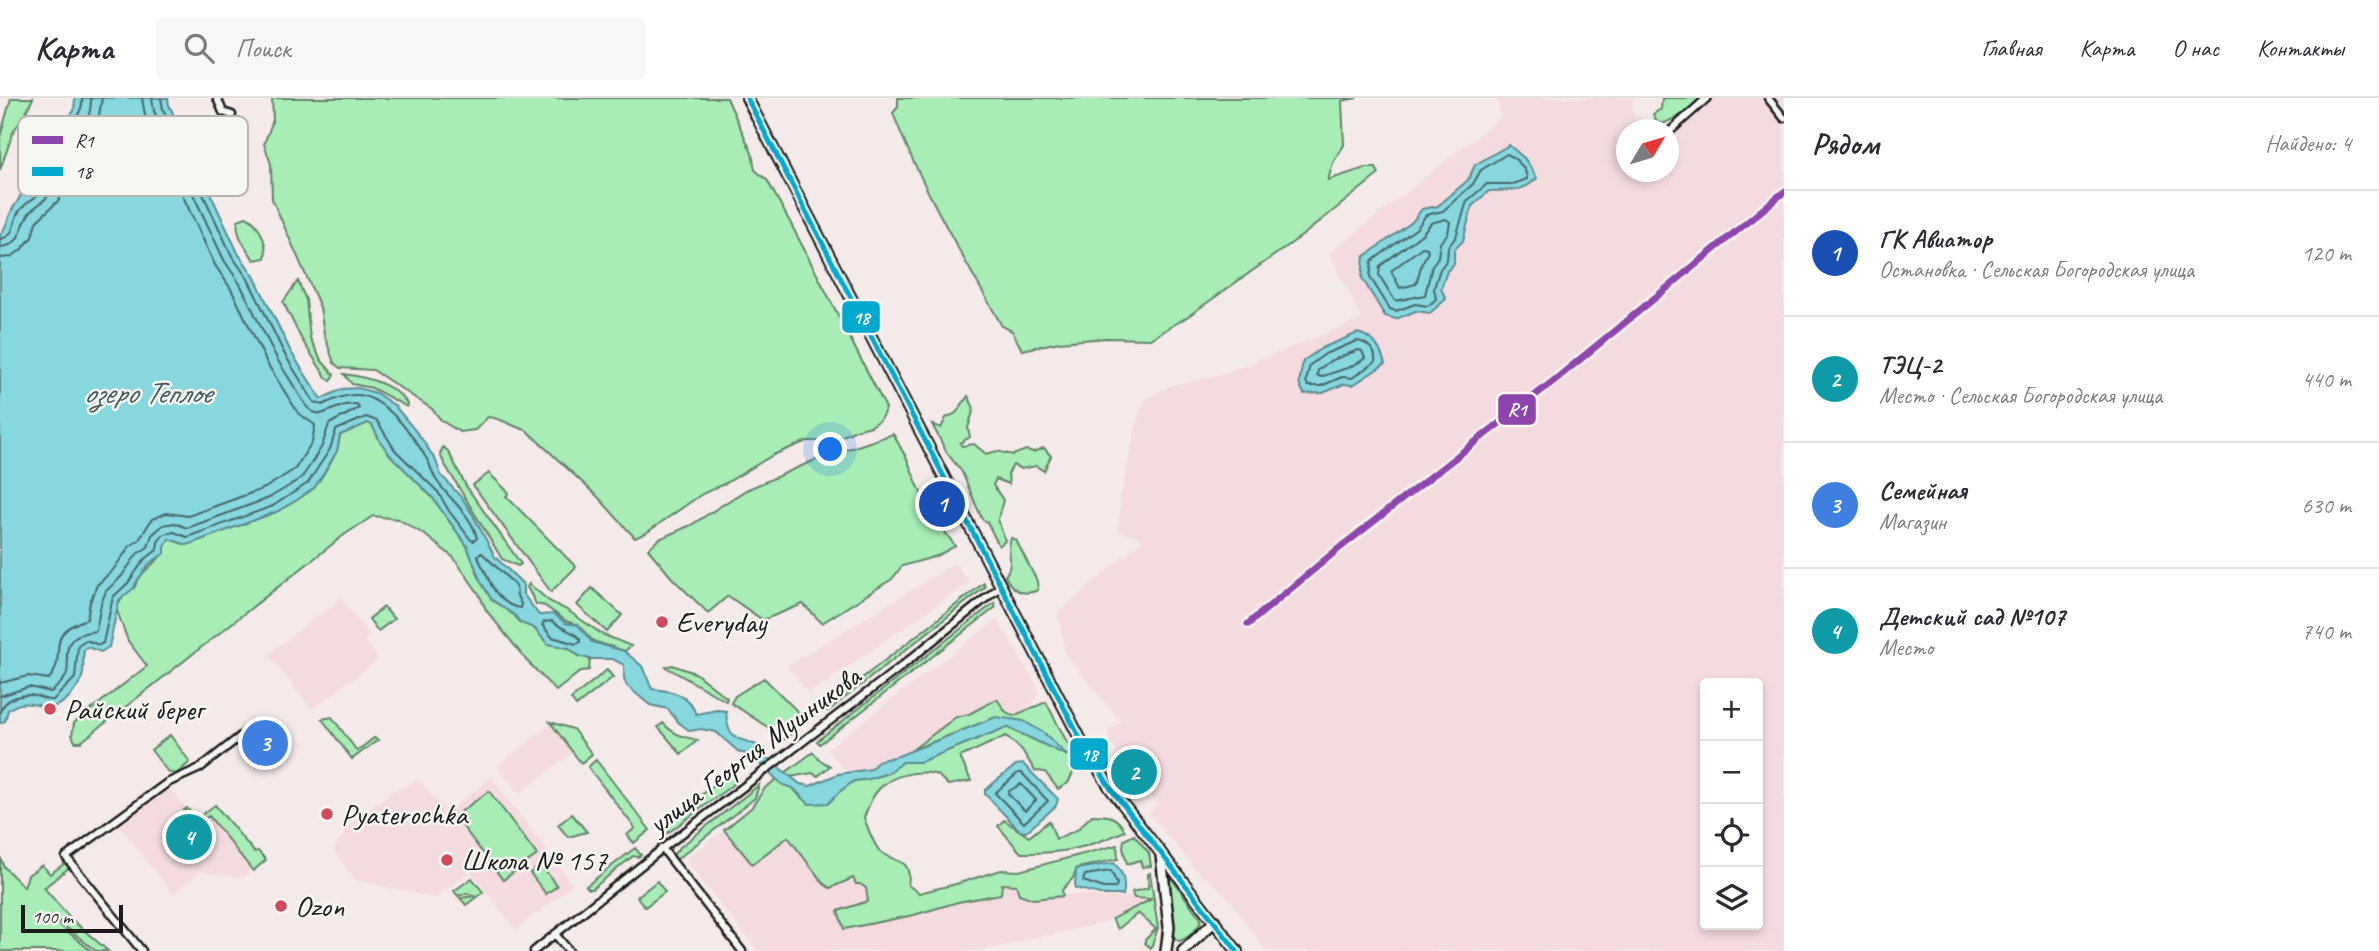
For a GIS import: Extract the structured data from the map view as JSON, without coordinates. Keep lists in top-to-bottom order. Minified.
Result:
{"streets":{"street":["улица Георгия Мушникова"]},"water":["озеро Теплое"],"places":["Everyday","Райский берег","Pyaterochka","Школа № 157","Ozon"],"lines":["transit line 18","transit line R1"],"legend":["R1","18"],"scale_bar":"100 m","north":"top right","page":{"header":"Карта","search":"Поиск","nav":["Главная","Карта","О нас","Контакты"],"heading":["Рядом","Найдено: 4"],"list":[{"mark":"1","name":"ГК Авиатор","note":"Остановка · Сельская Богородская улица","value":"120 m"},{"mark":"2","name":"ТЭЦ-2","note":"Место · Сельская Богородская улица","value":"440 m"},{"mark":"3","name":"Семейная","note":"Магазин","value":"630 m"},{"mark":"4","name":"Детский сад №107","note":"Место","value":"740 m"}],"pins":["1","3","2","4"],"map_buttons":["+","−"],"scale":"100 m"}}
